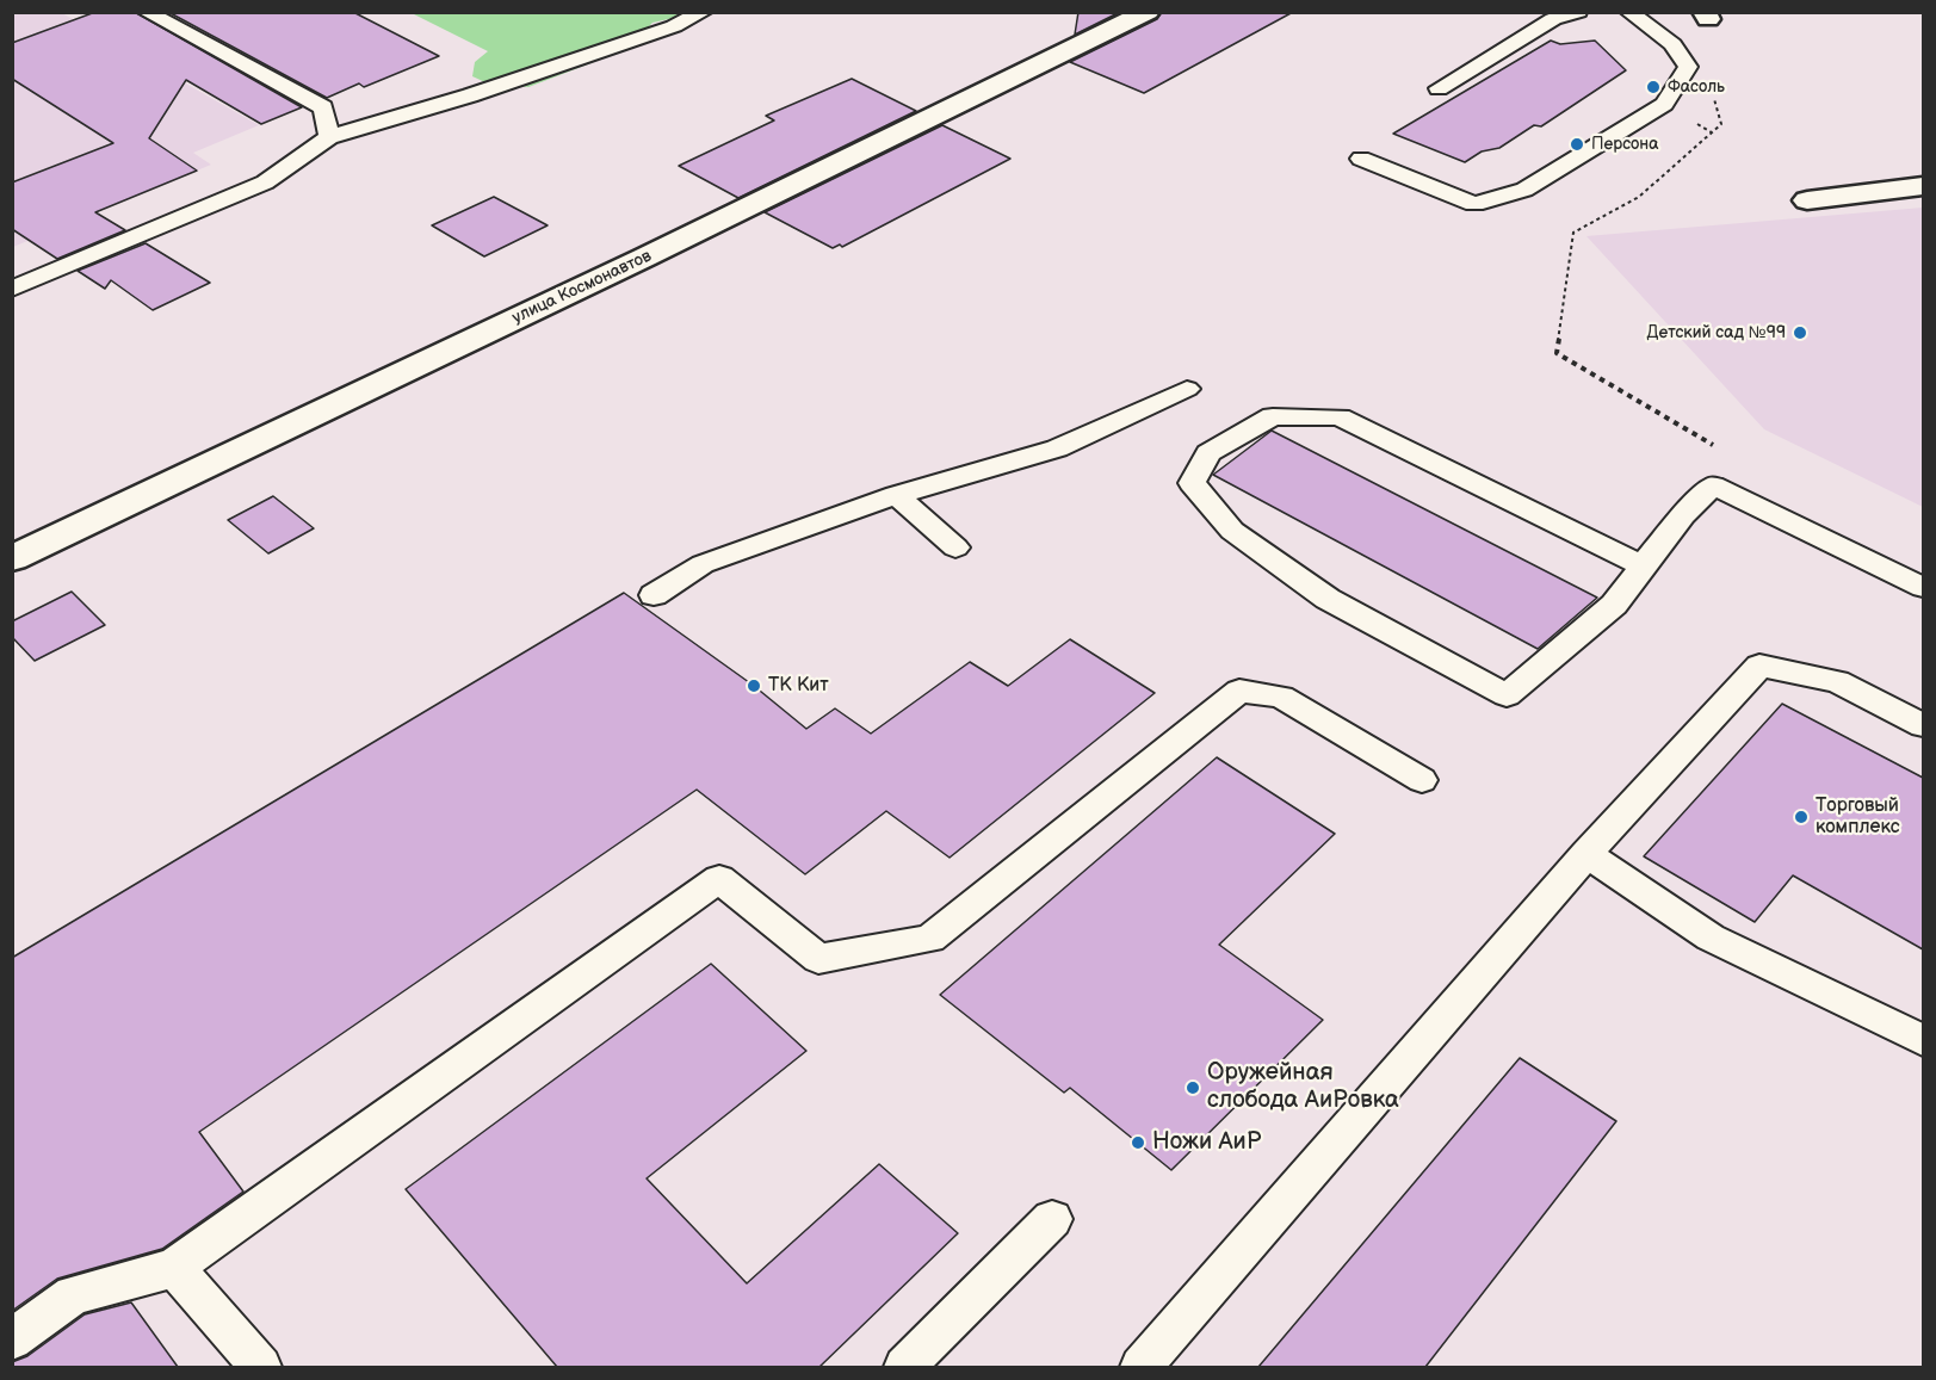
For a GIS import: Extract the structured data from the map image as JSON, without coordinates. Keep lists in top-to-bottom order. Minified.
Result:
{"streets":{"street":["улица Космонавтов"]},"places":["Фасоль","Персона","Детский сад №99","ТК Кит","Торговый комплекс","Оружейная слобода АиРовка","Ножи АиР"]}
